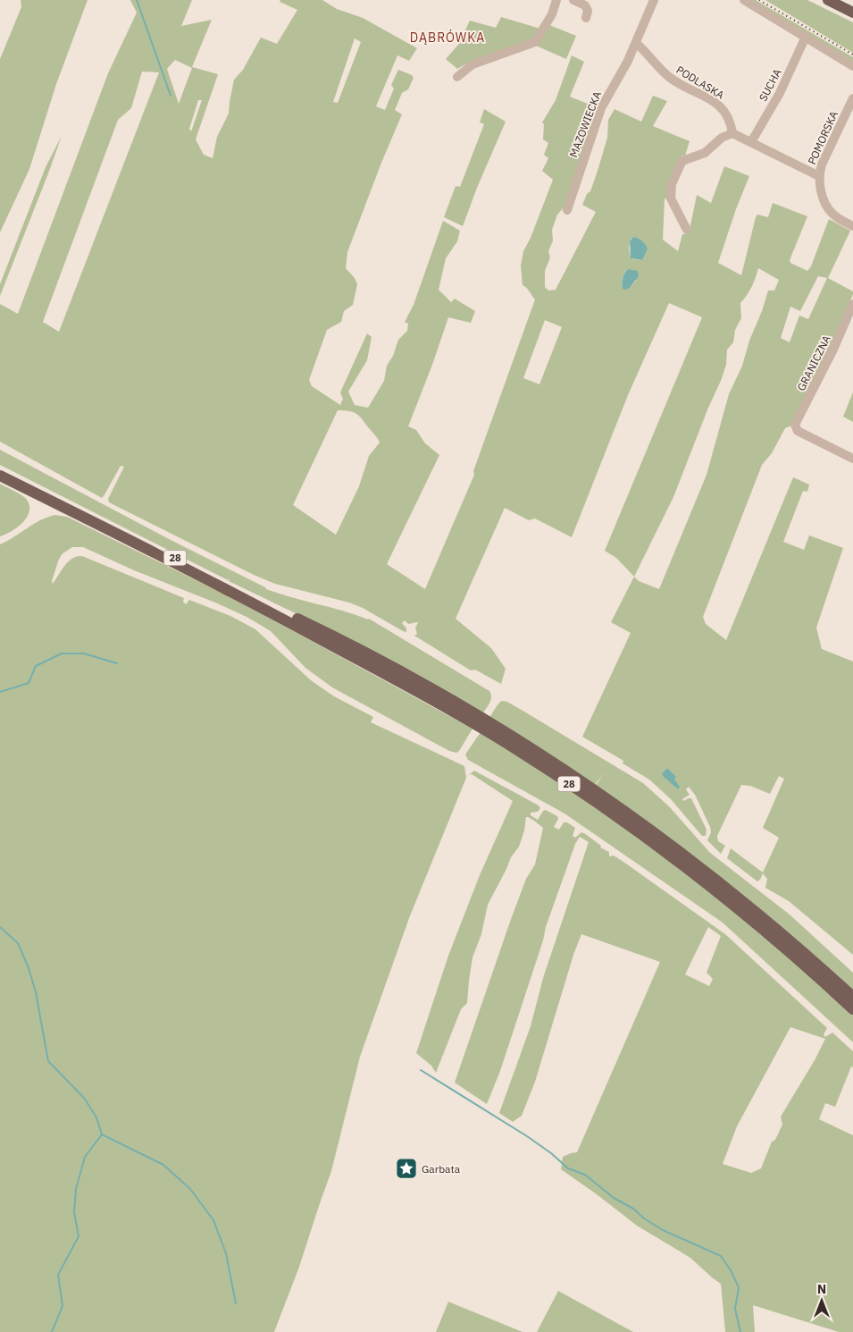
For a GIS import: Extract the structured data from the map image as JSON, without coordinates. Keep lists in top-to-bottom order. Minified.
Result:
{"streets":{"main road":["28"],"street":["PODLASKA","SUCHA","MAZOWIECKA","POMORSKA","GRANICZNA"]},"crossings":[["PODLASKA","MAZOWIECKA"]],"districts":["DĄBRÓWKA"],"places":{"place":["Garbata"]},"north":"top"}
